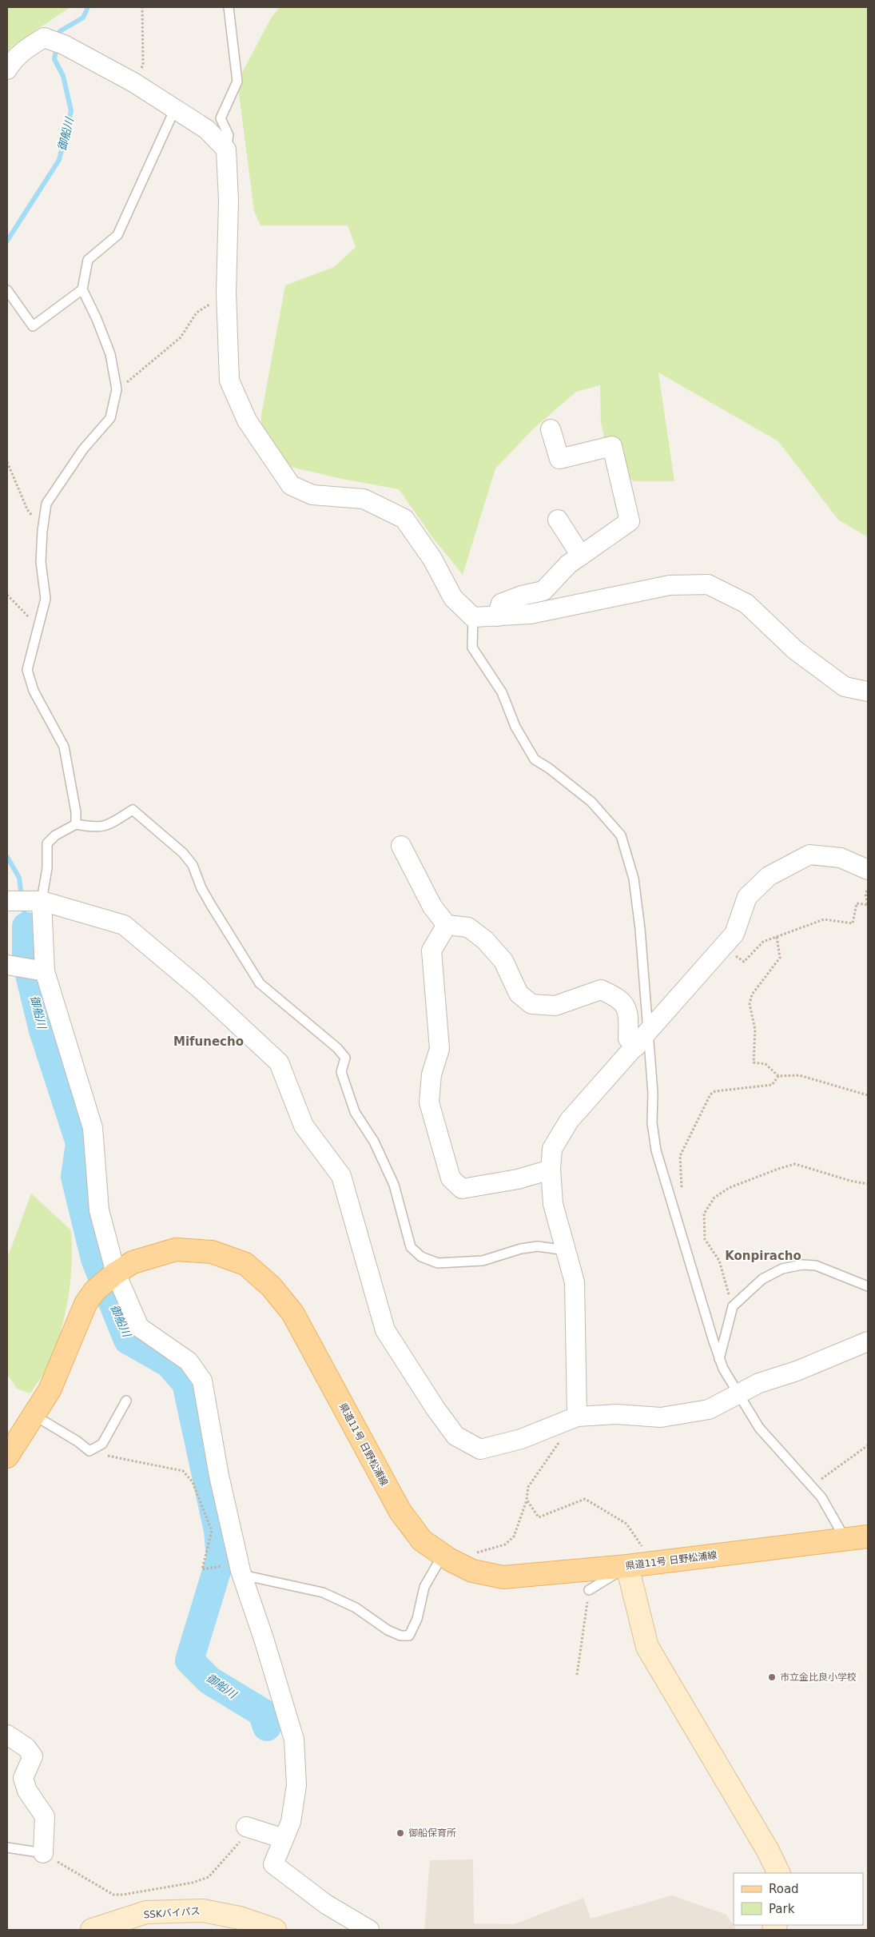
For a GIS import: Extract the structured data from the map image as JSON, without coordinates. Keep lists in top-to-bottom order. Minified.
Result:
{"streets":{"main road":["県道11号 日野松浦線"],"street":["SSKバイパス"]},"districts":["Mifunecho","Konpiracho"],"water":["御船川"],"places":["市立金比良小学校","御船保育所"],"legend":["Road","Park"]}
